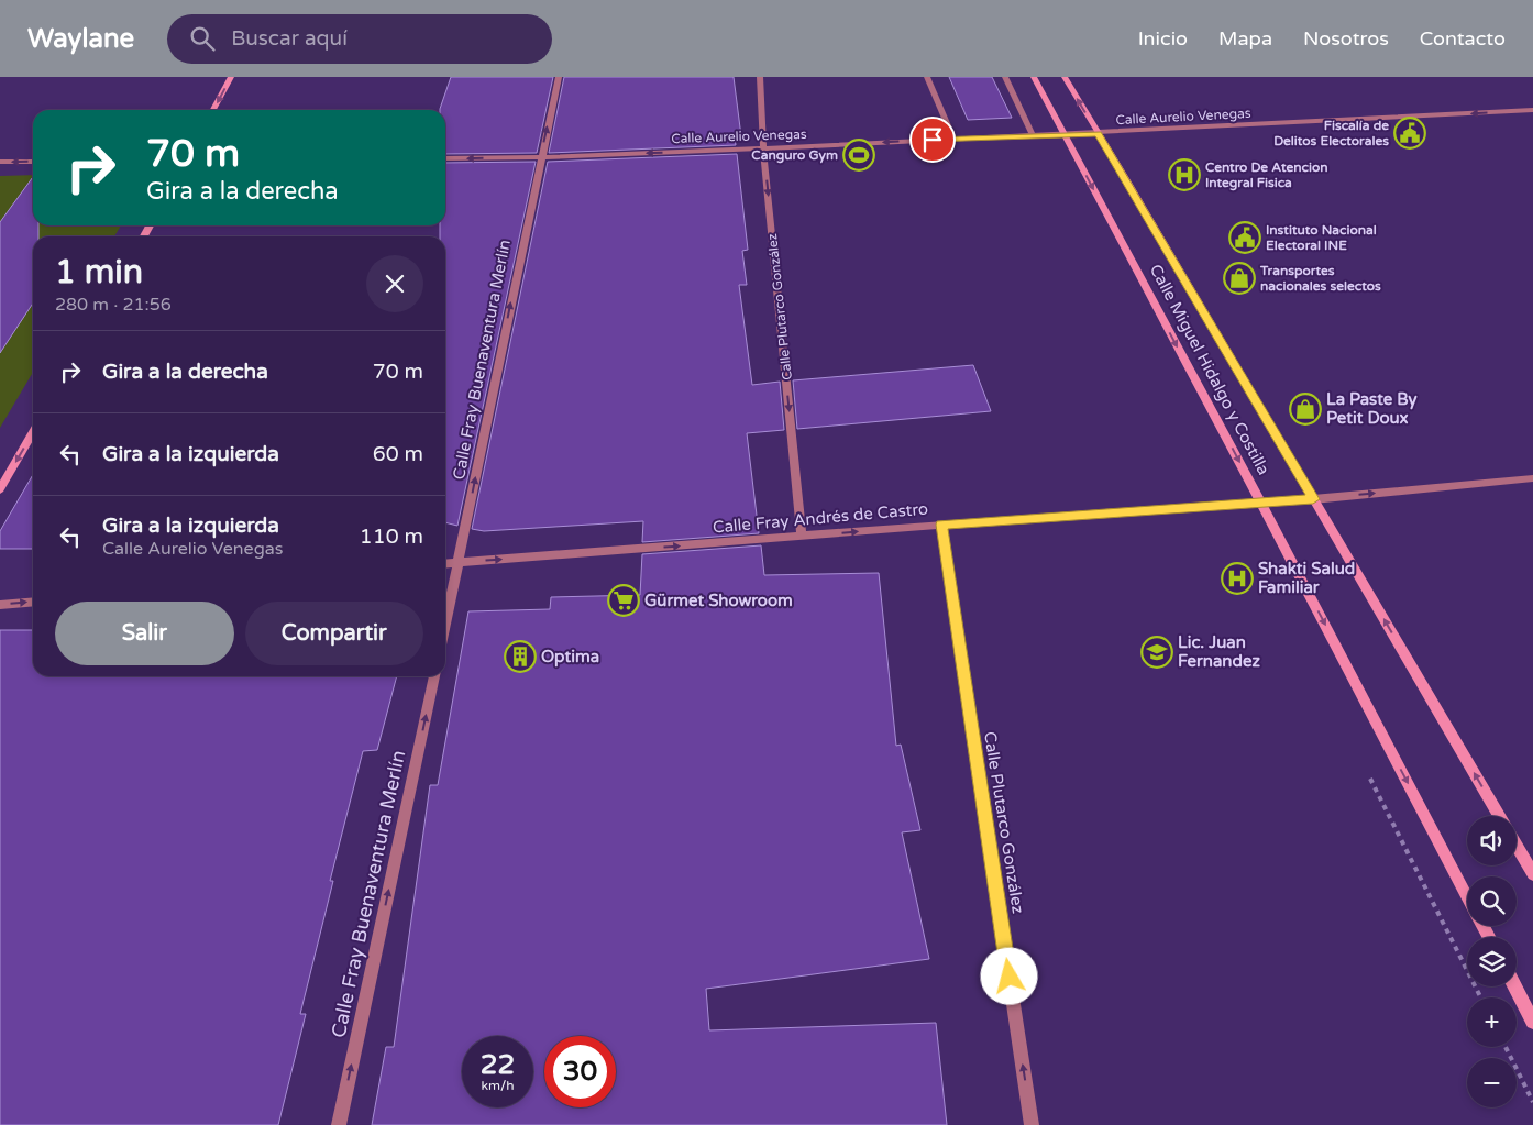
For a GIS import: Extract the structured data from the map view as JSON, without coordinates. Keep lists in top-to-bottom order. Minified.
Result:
{"streets":{"main road":["Calle Miguel Hidalgo y Costilla"],"street":["Calle Aurelio Venegas","Calle Plutarco González","Calle Fray Buenaventura Merlín","Calle Fray Andrés de Castro"]},"crossings":[["Calle Aurelio Venegas","Calle Plutarco González"],["Calle Aurelio Venegas","Calle Fray Buenaventura Merlín"],["Calle Aurelio Venegas","Calle Miguel Hidalgo y Costilla"],["Calle Plutarco González","Calle Fray Andrés de Castro"],["Calle Fray Buenaventura Merlín","Calle Fray Andrés de Castro"],["Calle Miguel Hidalgo y Costilla","Calle Fray Andrés de Castro"]],"one_way":["Calle Aurelio Venegas","Calle Fray Buenaventura Merlín","Calle Fray Andrés de Castro"],"places":{"public building":["Fiscalía de Delitos Electorales","Instituto Nacional Electoral INE"],"sports":["Canguro Gym"],"hospital":["Centro De Atencion Integral Fisica","Shakti Salud Familiar"],"shop":["Transportes nacionales selectos","La Paste By Petit Doux"],"supermarket":["Gürmet Showroom"],"school or university":["Lic. Juan Fernandez"],"building":["Optima"]},"page":{"header":"Waylane","search":"Buscar aquí","nav":["Inicio","Mapa","Nosotros","Contacto"],"turn":["70 m","Gira a la derecha"],"heading":["1 min","280 m · 21:56"],"list":[{"name":"Gira a la derecha","value":"70 m"},{"name":"Gira a la izquierda","value":"60 m"},{"name":"Gira a la izquierda","note":"Calle Aurelio Venegas","value":"110 m"}],"buttons":["Salir","Compartir"],"map_buttons":["+","−"],"speed":"22 km/h","limit":"30"}}
